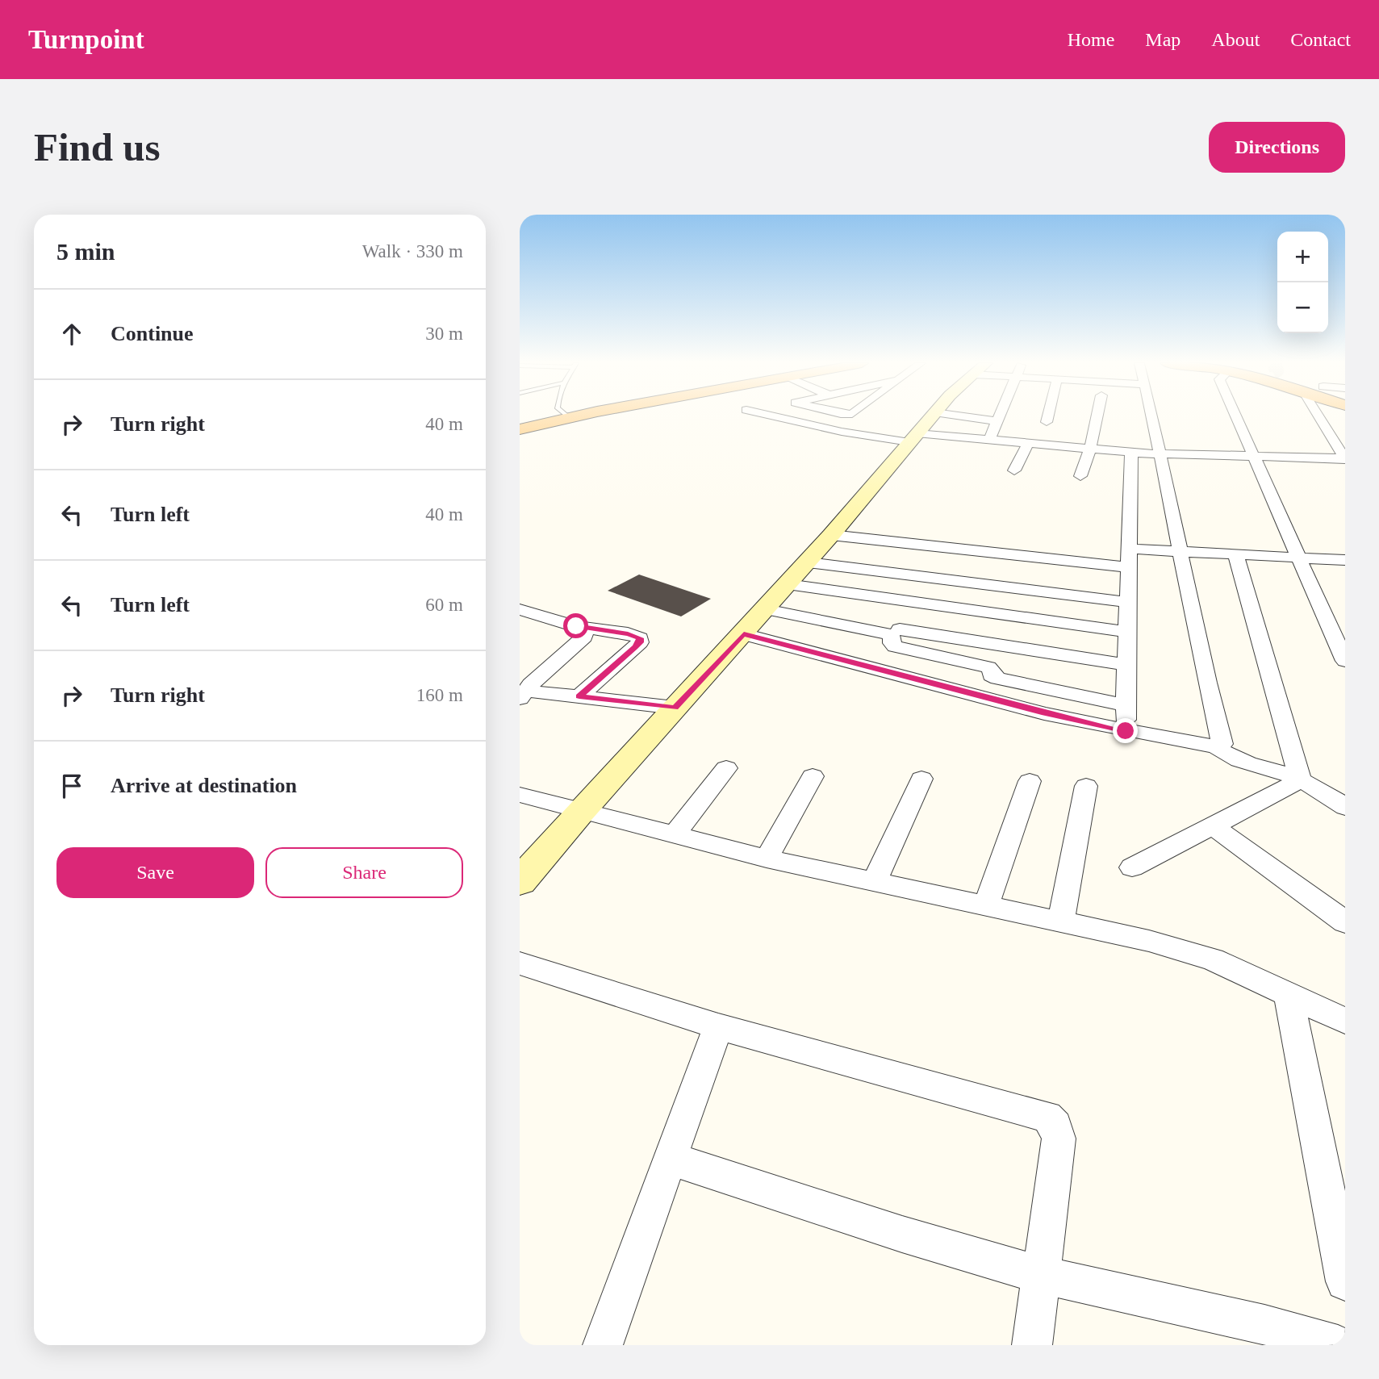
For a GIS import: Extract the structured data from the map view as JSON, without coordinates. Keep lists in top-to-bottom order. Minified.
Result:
{"page":{"header":"Turnpoint","nav":["Home","Map","About","Contact"],"buttons":["Directions",["Save","Share"]],"title":"Find us","heading":["5 min","Walk · 330 m"],"map_buttons":["+","−"],"list":[["Continue","30 m"],["Turn right","40 m"],["Turn left","40 m"],["Turn left","60 m"],["Turn right","160 m"],"Arrive at destination"]}}
